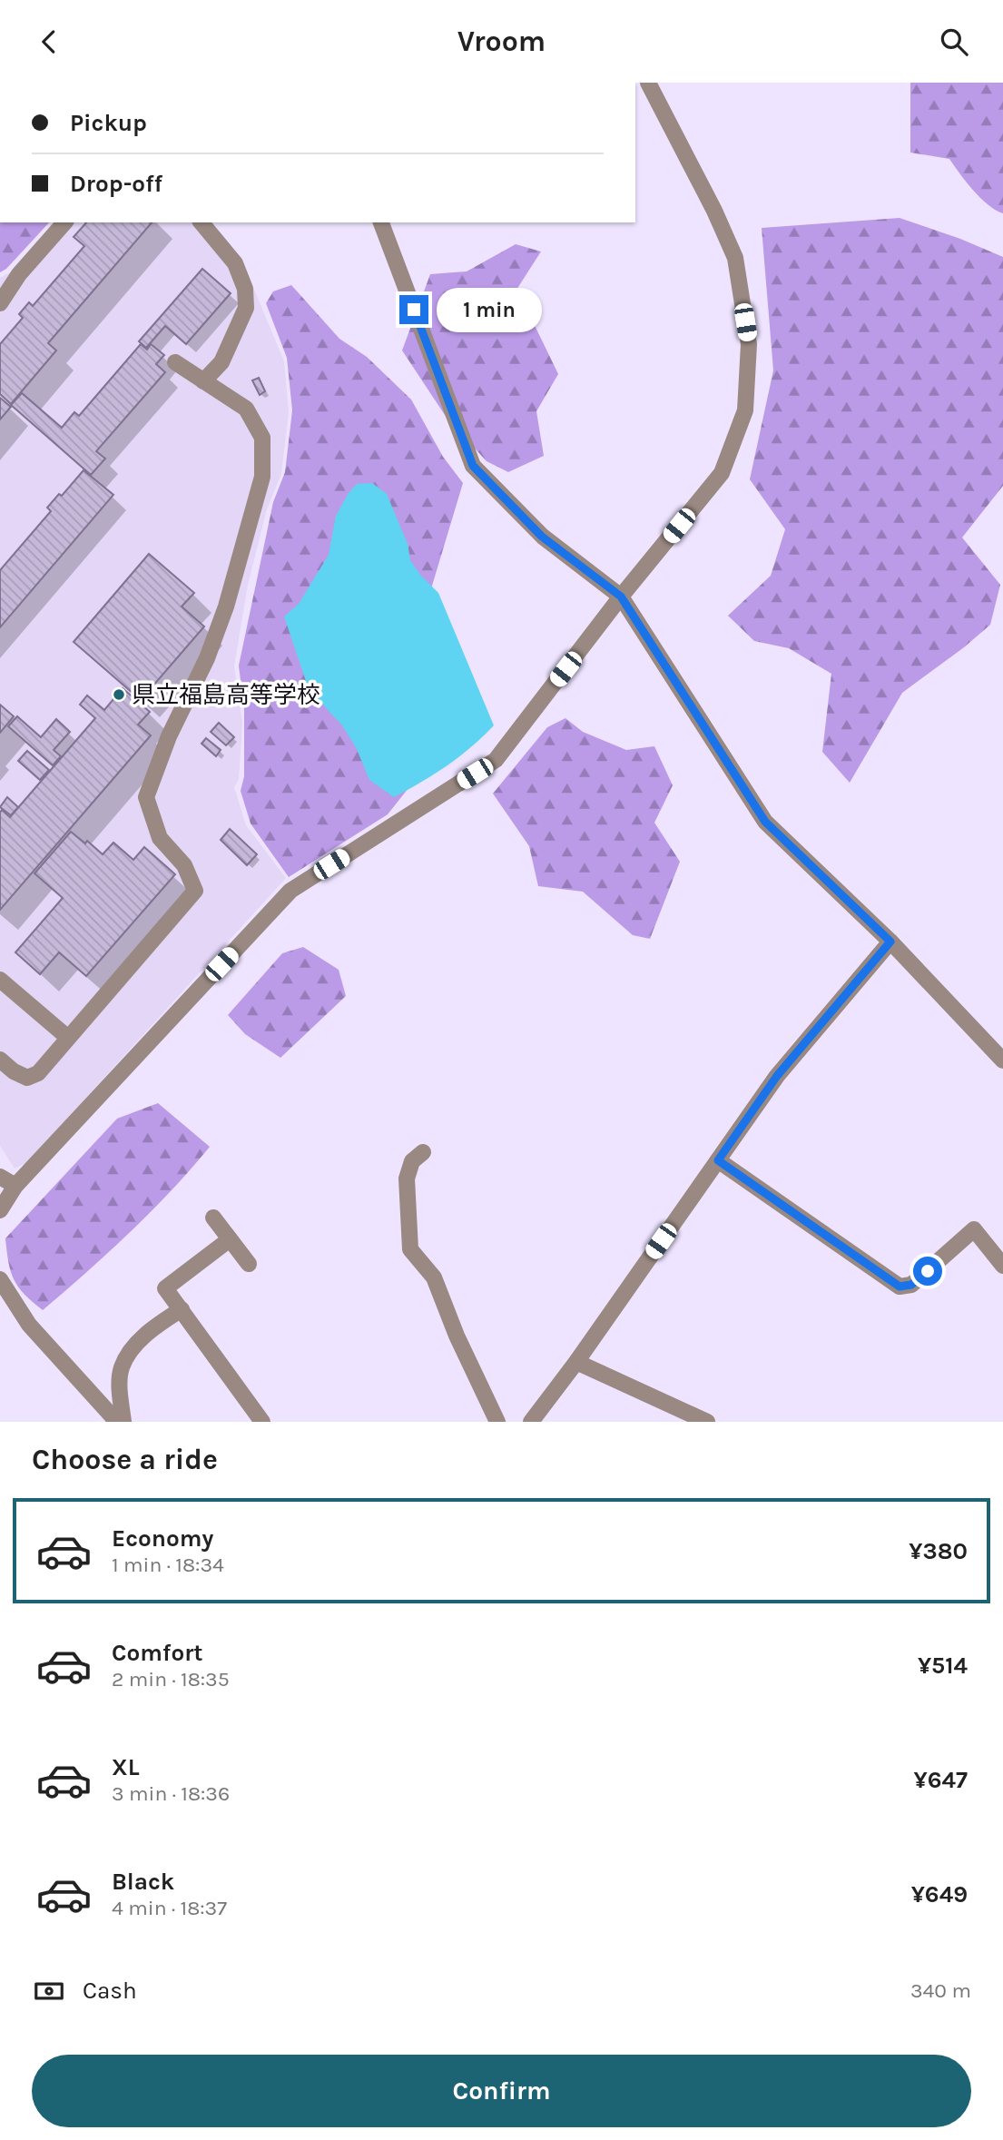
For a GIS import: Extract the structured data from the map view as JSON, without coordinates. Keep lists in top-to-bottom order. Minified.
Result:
{"places":["県立福島高等学校"],"page":{"header":"Vroom","banner":["Pickup","Drop-off"],"bubble":"1 min","heading":"Choose a ride","list":[{"name":"Economy","note":"1 min · 18:34","value":"¥380"},{"name":"Comfort","note":"2 min · 18:35","value":"¥514"},{"name":"XL","note":"3 min · 18:36","value":"¥647"},{"name":"Black","note":"4 min · 18:37","value":"¥649"}],"pay":["Cash","340 m"],"buttons":"Confirm"}}
